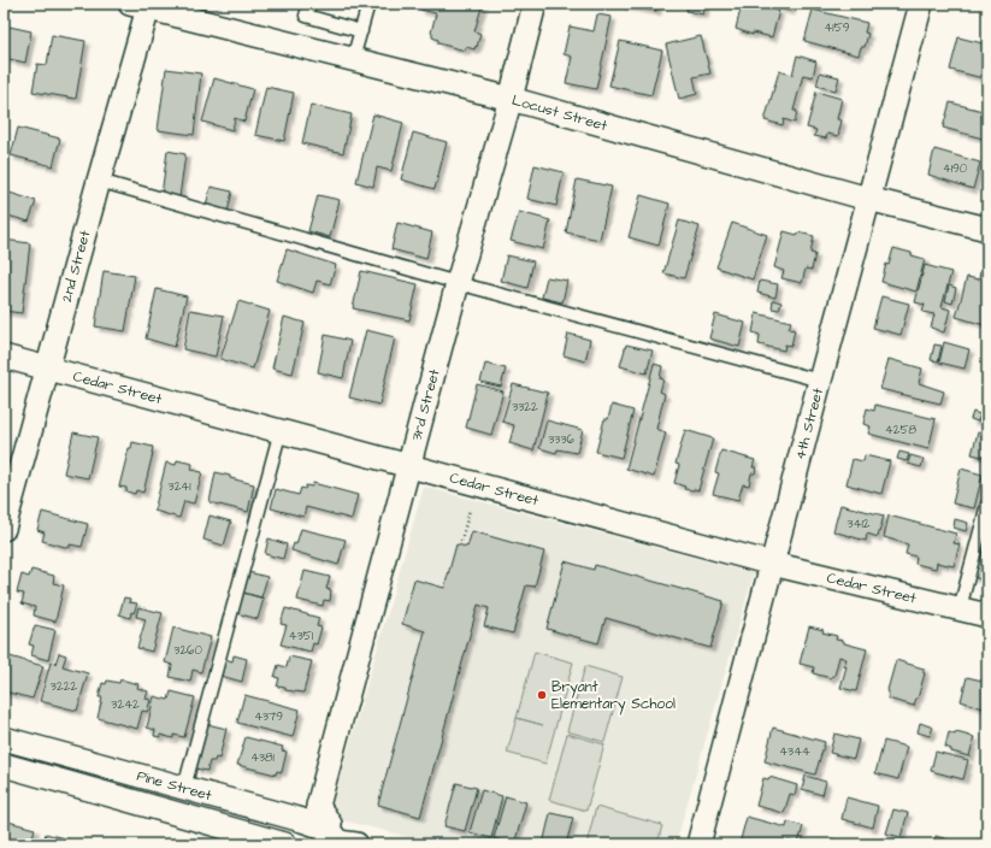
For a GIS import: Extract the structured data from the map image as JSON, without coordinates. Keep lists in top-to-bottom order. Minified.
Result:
{"streets":{"street":["Locust Street","2nd Street","Cedar Street","3rd Street","4th Street","Pine Street"]},"crossings":[["Locust Street","2nd Street"],["Locust Street","3rd Street"],["Locust Street","4th Street"],["2nd Street","Cedar Street"],["Cedar Street","3rd Street"],["Cedar Street","4th Street"],["3rd Street","Pine Street"]],"places":["Bryant Elementary School"],"house_numbers":["4159","4190","3322","4258","3336","3241","3412","4351","3260","3222","3242","4379","4344","4381"]}
